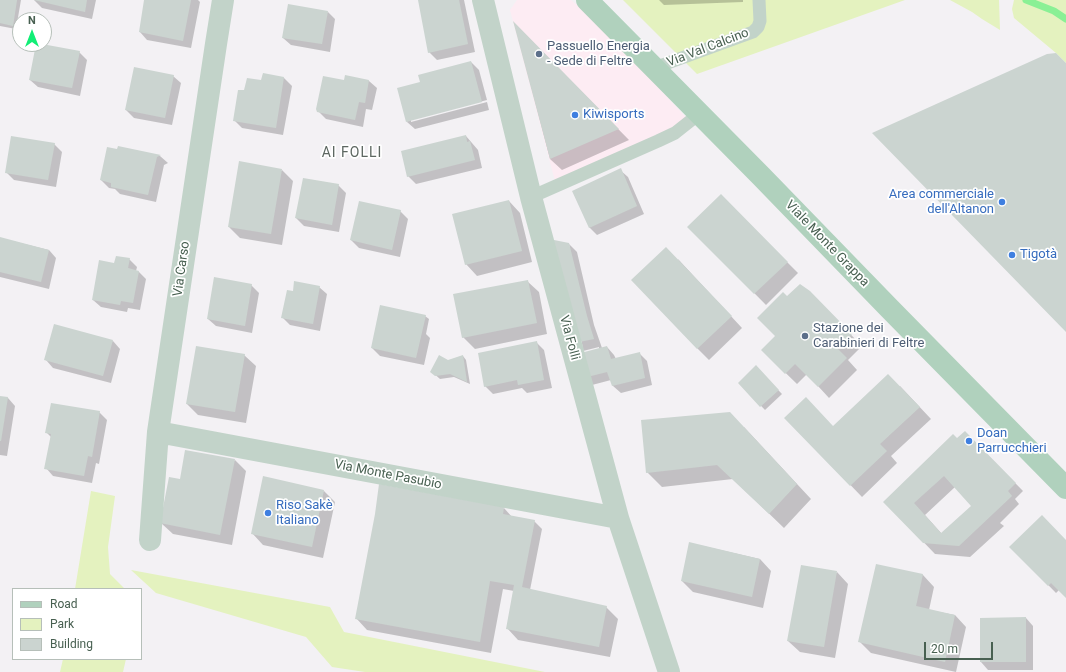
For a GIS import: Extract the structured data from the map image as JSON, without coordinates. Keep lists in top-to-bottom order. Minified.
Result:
{"streets":{"main road":["Viale Monte Grappa"],"street":["Via Carso","Via Folli","Via Monte Pasubio"],"lane":["Via Val Calcino"]},"crossings":[["Via Val Calcino","Viale Monte Grappa"],["Via Carso","Via Monte Pasubio"],["Via Folli","Via Monte Pasubio"]],"districts":["AI FOLLI"],"places":["Passuello Energia - Sede di Feltre","Kiwisports","Area commerciale dell'Altanon","Tigotà","Stazione dei Carabinieri di Feltre","Doan Parrucchieri","Riso Sakè Italiano"],"legend":["Road","Park","Building"],"scale_bar":"20 m","north":"top"}
